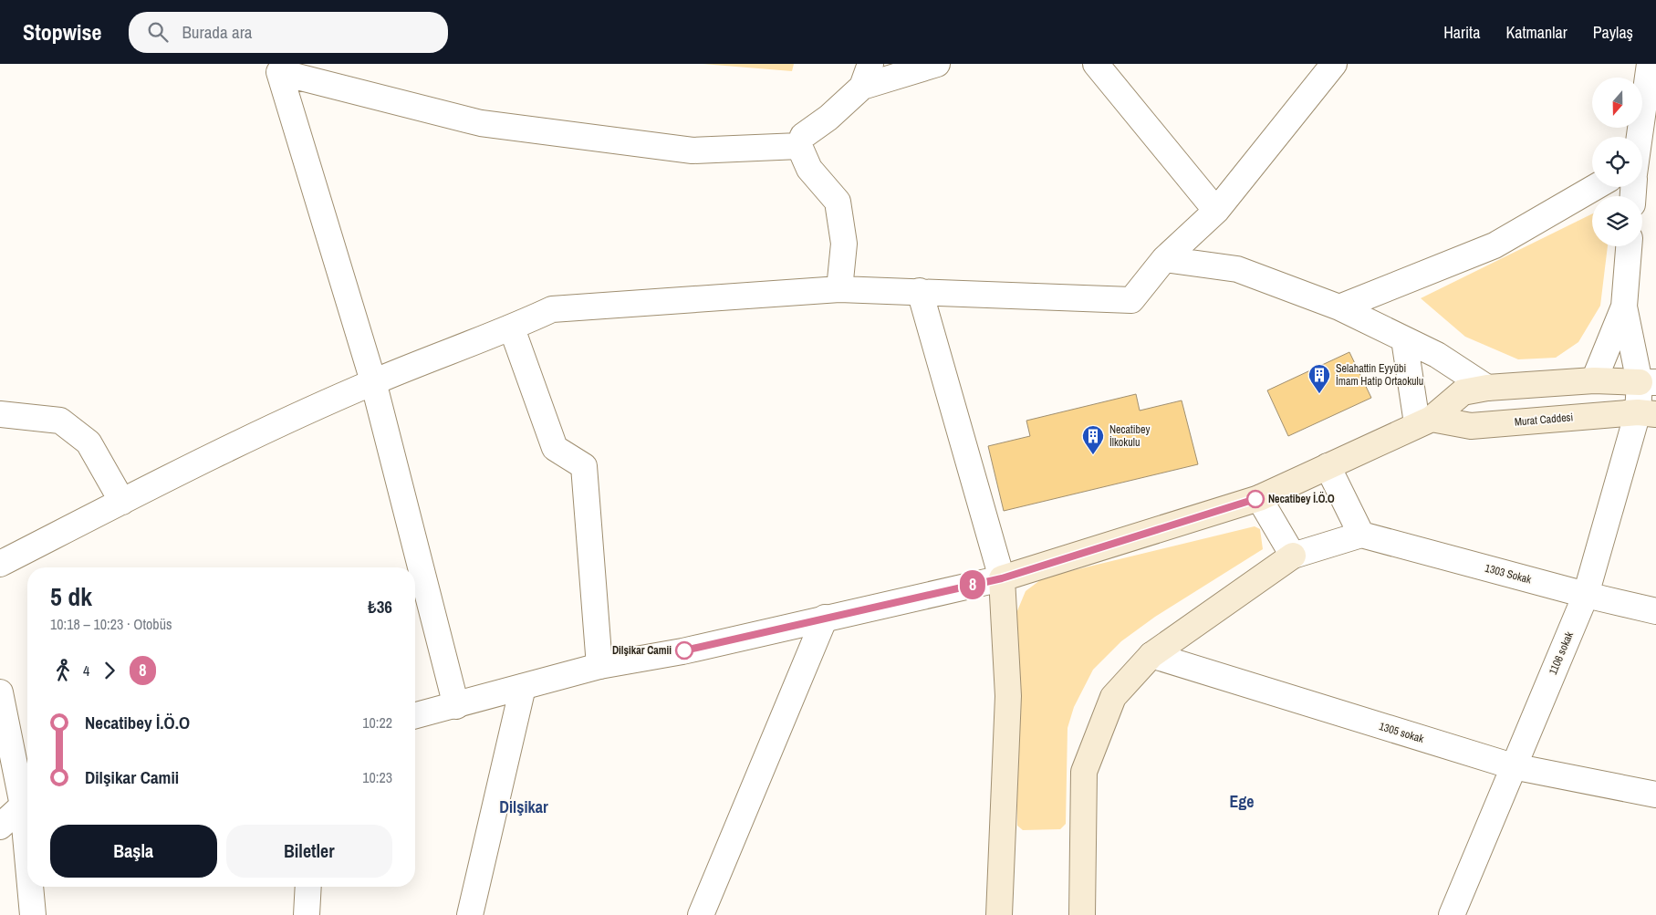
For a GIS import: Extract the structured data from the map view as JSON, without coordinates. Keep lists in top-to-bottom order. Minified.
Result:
{"streets":{"main road":["Murat Caddesi"],"street":["1303 Sokak","1106 sokak","1305 sokak"]},"crossings":[["Murat Caddesi","1106 sokak"],["1303 Sokak","1106 sokak"],["1106 sokak","1305 sokak"]],"districts":["Ege","Dilşikar"],"places":{"building":["Selahattin Eyyübi İmam Hatip Ortaokulu","Necatibey İlkokulu"],"other":["Necatibey İ.Ö.O","Dilşikar Camii"]},"lines":["bus line 8"],"north":"bottom","page":{"header":"Stopwise","search":"Burada ara","nav":["Harita","Katmanlar","Paylaş"],"on_map":"8","heading":["5 dk","10:18 – 10:23 · Otobüs","₺36"],"legs":["4","8"],"list":[{"name":"Necatibey İ.Ö.O","value":"10:22"},{"name":"Dilşikar Camii","value":"10:23"}],"buttons":["Başla","Biletler"]}}
